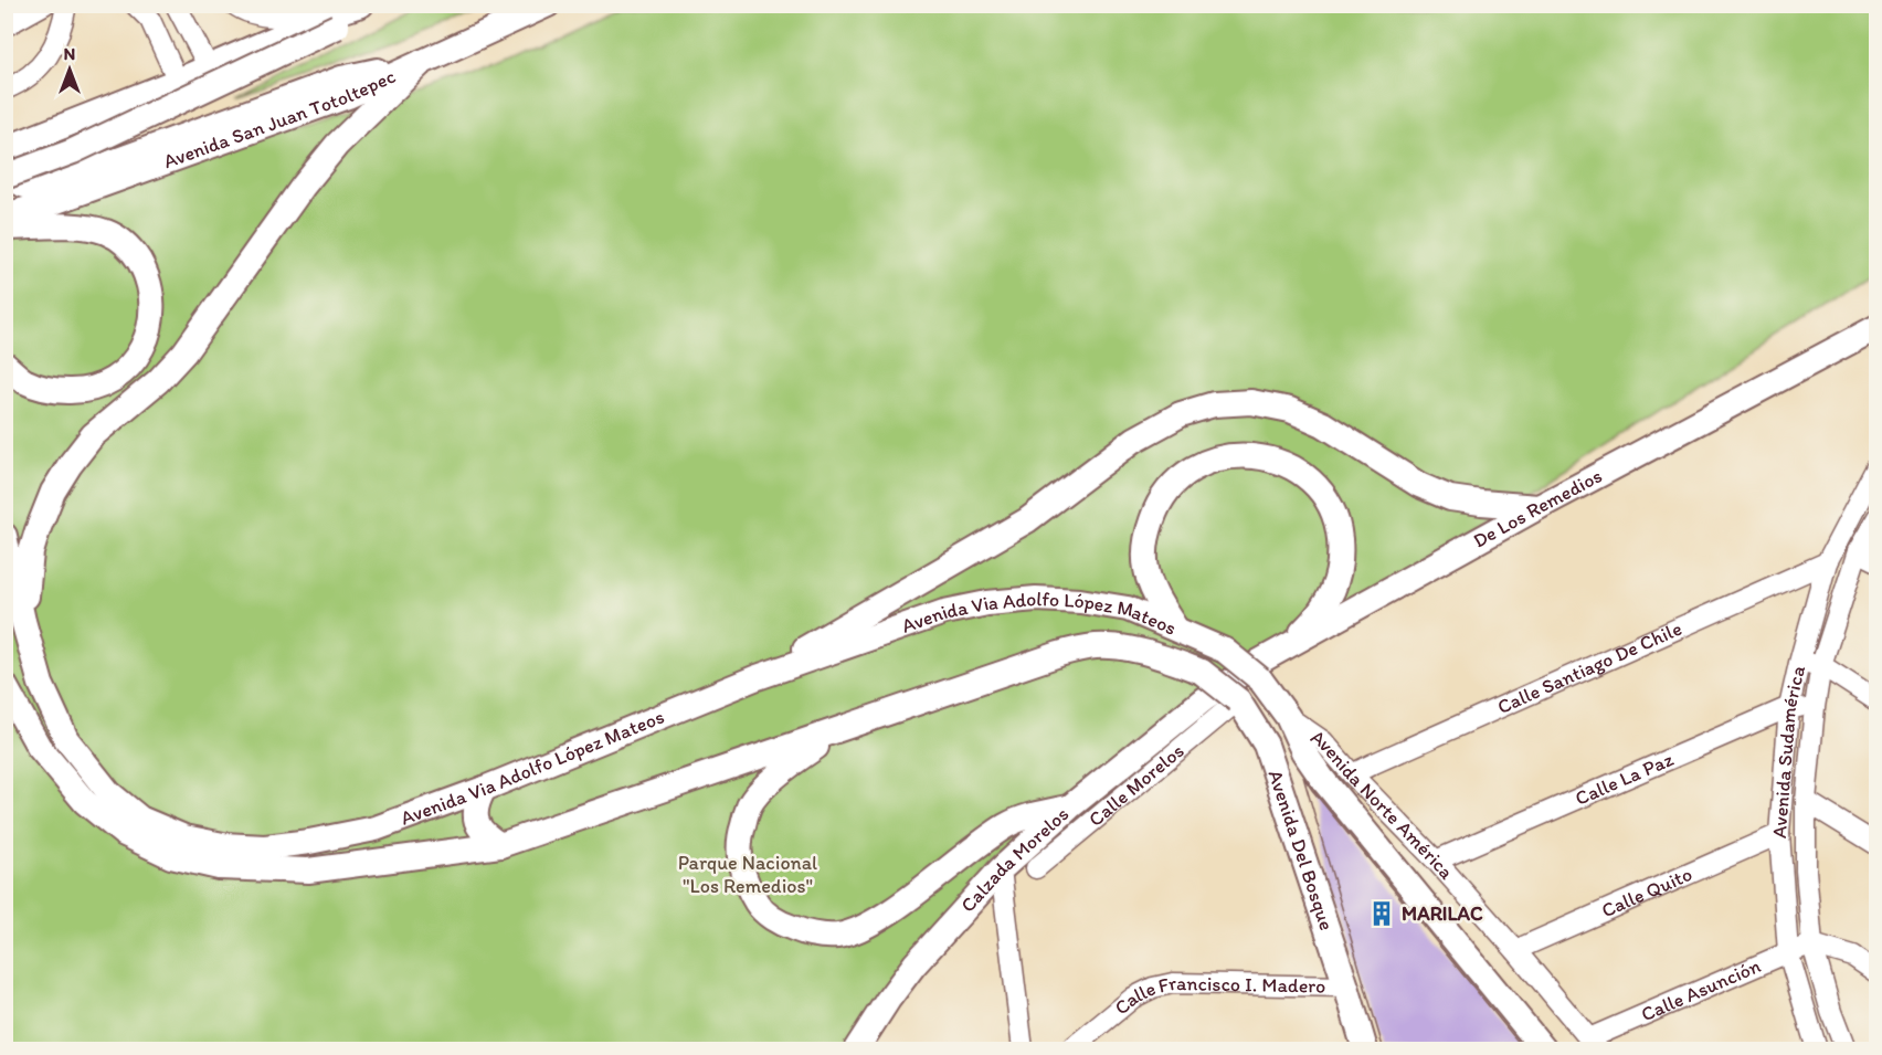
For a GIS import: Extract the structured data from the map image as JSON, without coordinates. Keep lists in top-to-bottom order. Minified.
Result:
{"streets":{"main road":["Avenida San Juan Totoltepec","De Los Remedios","Avenida Via Adolfo López Mateos","Avenida Norte América","Avenida Del Bosque","Calzada Morelos"],"street":["Calle Santiago De Chile","Avenida Sudamérica","Calle La Paz","Calle Morelos","Calle Quito","Calle Asunción","Calle Francisco I. Madero"]},"crossings":[["De Los Remedios","Calzada Morelos"],["Avenida Via Adolfo López Mateos","Avenida Norte América"],["Avenida Via Adolfo López Mateos","Avenida Del Bosque"],["Calle Santiago De Chile","Avenida Sudamérica"],["Calle Santiago De Chile","Avenida Norte América"],["Avenida Sudamérica","Calle La Paz"],["Avenida Sudamérica","Calle Quito"],["Avenida Sudamérica","Calle Asunción"],["Calle La Paz","Avenida Norte América"],["Calle Morelos","Avenida Del Bosque"],["Avenida Norte América","Calle Quito"],["Avenida Norte América","Calle Asunción"],["Avenida Del Bosque","Calle Francisco I. Madero"]],"parks":["Parque Nacional \"Los Remedios\""],"places":{"building":["MARILAC"]},"north":"top"}
